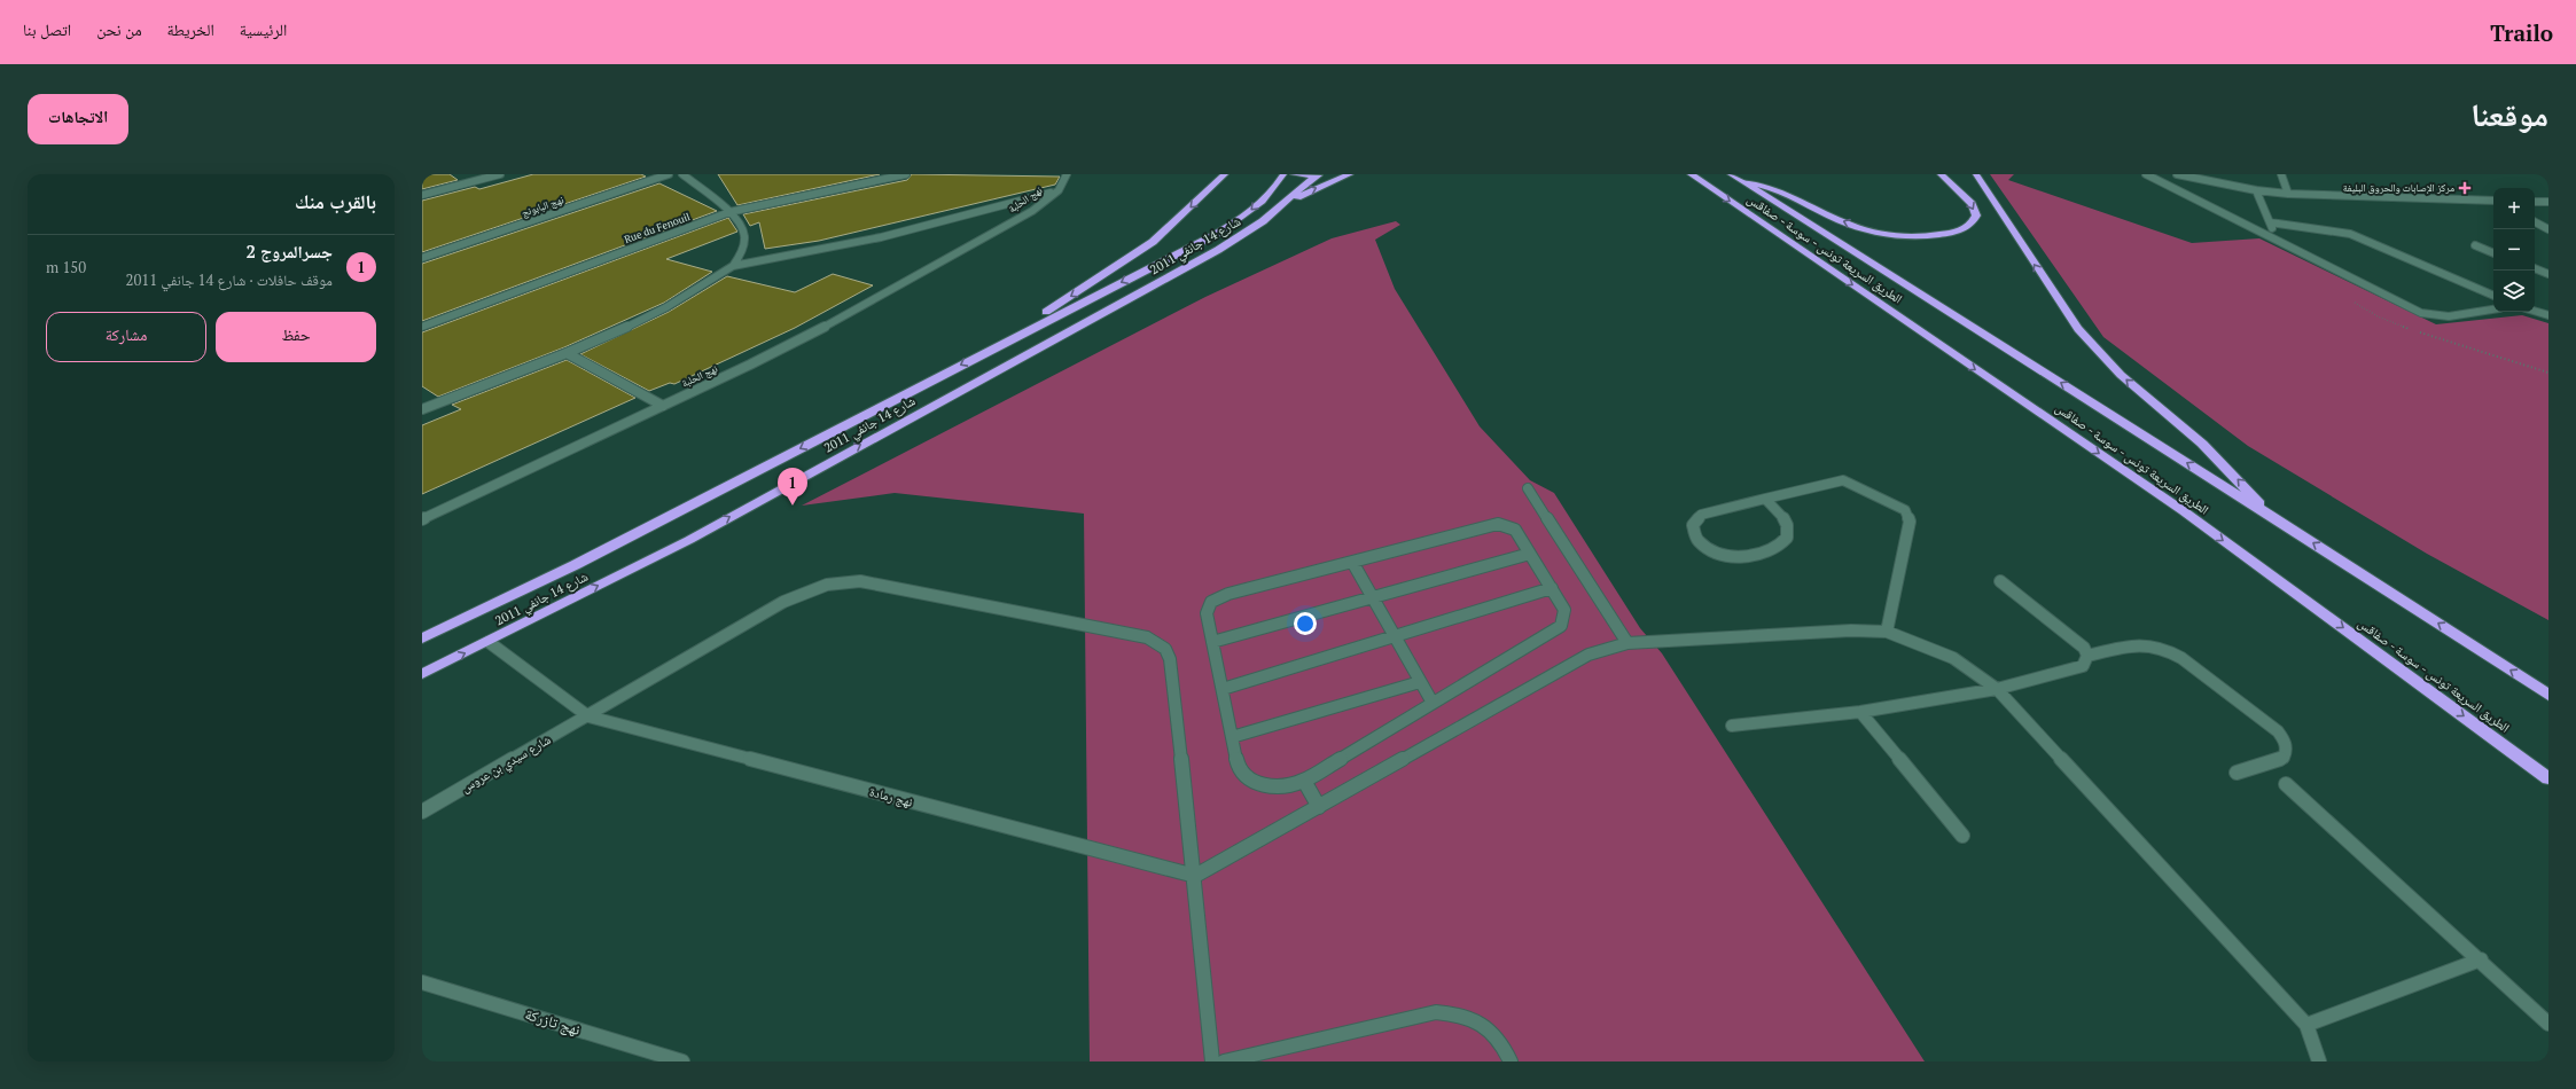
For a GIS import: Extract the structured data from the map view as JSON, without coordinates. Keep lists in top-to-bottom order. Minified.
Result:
{"streets":{"highway":["شارع 14 جانفي 2011","الطريق السريعة تونس - سوسة - صفاقس"],"street":["نهج الحلبة","نهج البابونج","Rue du Fenouil","شارع سيدي بن عروس","نهج رمادة","نهج تازركة"]},"crossings":[["شارع سيدي بن عروس","نهج رمادة"]],"places":{"health":["مركز الإصابات والحروق البليغة"]},"page":{"header":"Trailo","nav":["الرئيسية","الخريطة","من نحن","اتصل بنا"],"title":"موقعنا","buttons":["الاتجاهات",["حفظ","مشاركة"]],"heading":"بالقرب منك","map_buttons":["+","−"],"list":[{"mark":"1","name":"جسرالمروج 2","note":"موقف حافلات · شارع 14 جانفي 2011","value":"150 m"}],"pins":"1"}}
